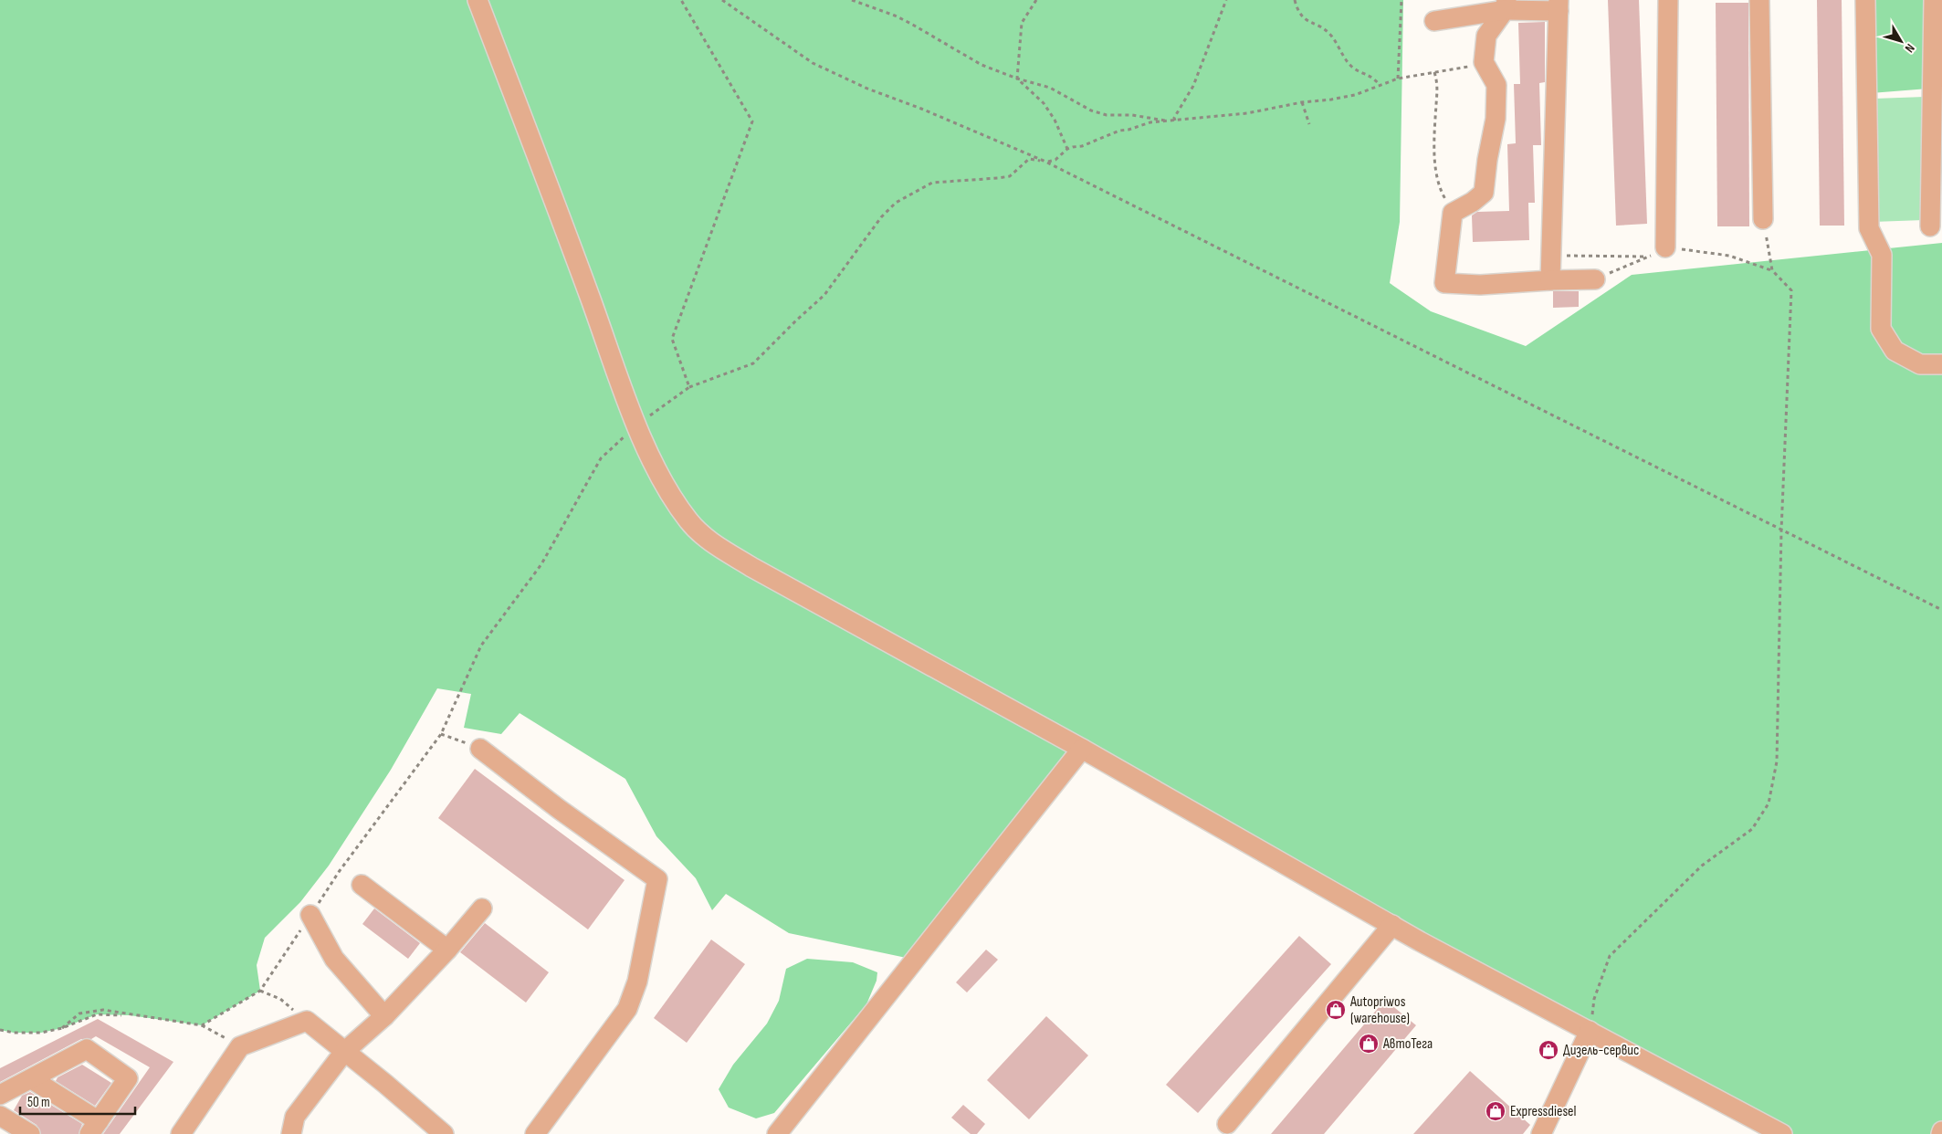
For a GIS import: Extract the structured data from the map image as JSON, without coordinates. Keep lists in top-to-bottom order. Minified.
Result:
{"places":{"shop":["Autopriwos (warehouse)","АвтоТега","Дизель-сервис","Expressdiesel"]},"scale_bar":"50 m","north":"bottom right"}
